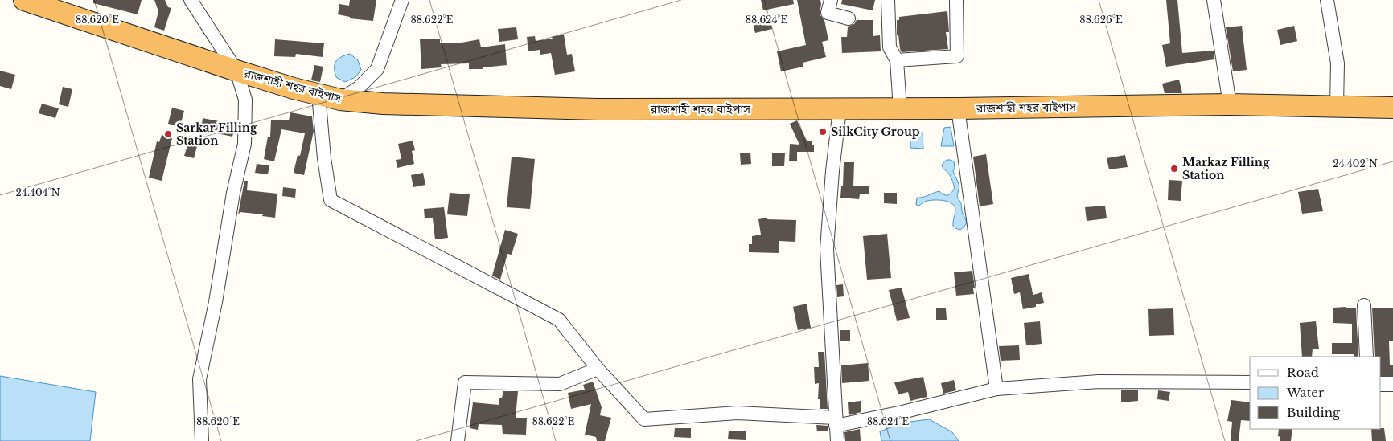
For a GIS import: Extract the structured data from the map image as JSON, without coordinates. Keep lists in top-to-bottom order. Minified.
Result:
{"streets":{"highway":["রাজশাহী শহর বাইপাস"]},"places":["SilkCity Group","Sarkar Filling Station","Markaz Filling Station"],"legend":["Road","Water","Building"],"coordinates":["88.620°E","88.622°E","88.624°E","88.626°E","24.402°N","24.404°N"]}
